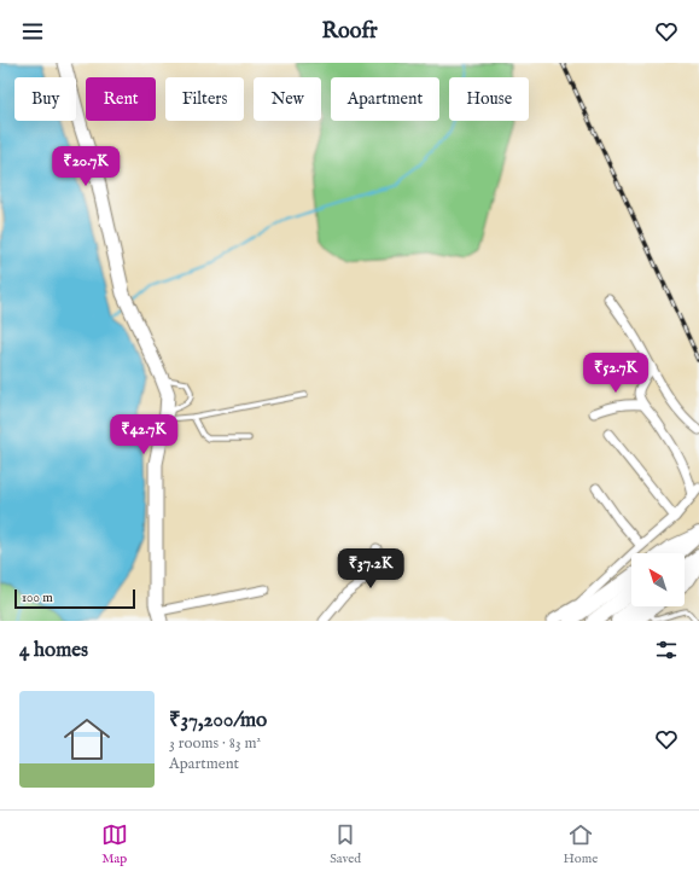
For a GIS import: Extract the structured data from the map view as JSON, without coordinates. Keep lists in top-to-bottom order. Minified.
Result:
{"scale_bar":"100 m","north":"top left","page":{"header":"Roofr","chip":["Buy","Rent","Filters","New","Apartment","House"],"price":["₹20.7K","₹52.7K","₹42.7K","₹37.2K"],"scale":"100 m","heading":"4 homes","list":[{"name":"₹37,200/mo","note":"3 rooms · 83 m² · Apartment"}],"tabs":["Map","Saved","Home"]}}
